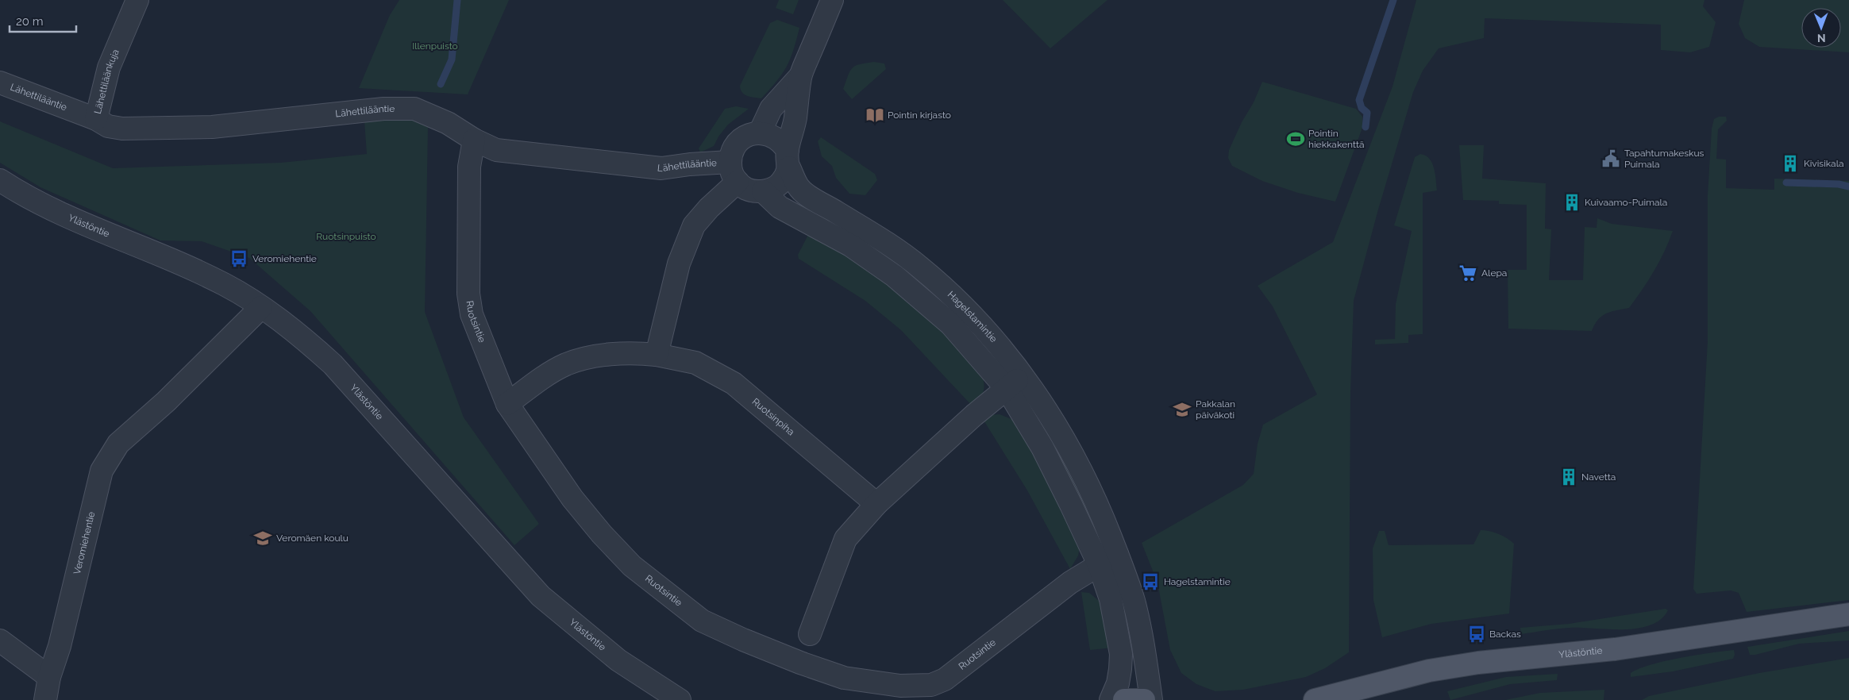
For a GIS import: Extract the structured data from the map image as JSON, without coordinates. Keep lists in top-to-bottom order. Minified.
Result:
{"streets":{"main road":["Ylästöntie"],"street":["Lähettiläänkuja","Lähettilääntie","Hagelstamintie","Ruotsintie","Ruotsinpiha","Veromiehentie"]},"crossings":[["Lähettiläänkuja","Lähettilääntie"],["Lähettilääntie","Hagelstamintie"],["Lähettilääntie","Ruotsintie"],["Ylästöntie","Veromiehentie"],["Hagelstamintie","Ruotsintie"],["Ruotsintie","Ruotsinpiha"]],"parks":["Illenpuisto","Ruotsinpuisto"],"places":{"library":["Pointin kirjasto"],"sports":["Pointin hiekkakenttä"],"public building":["Tapahtumakeskus Puimala"],"building":["Kivisikala","Kuivaamo-Puimala","Navetta"],"bus stop":["Veromiehentie","Hagelstamintie","Backas"],"supermarket":["Alepa"],"school or university":["Pakkalan päiväkoti","Veromäen koulu"]},"scale_bar":"20 m","north":"bottom"}
